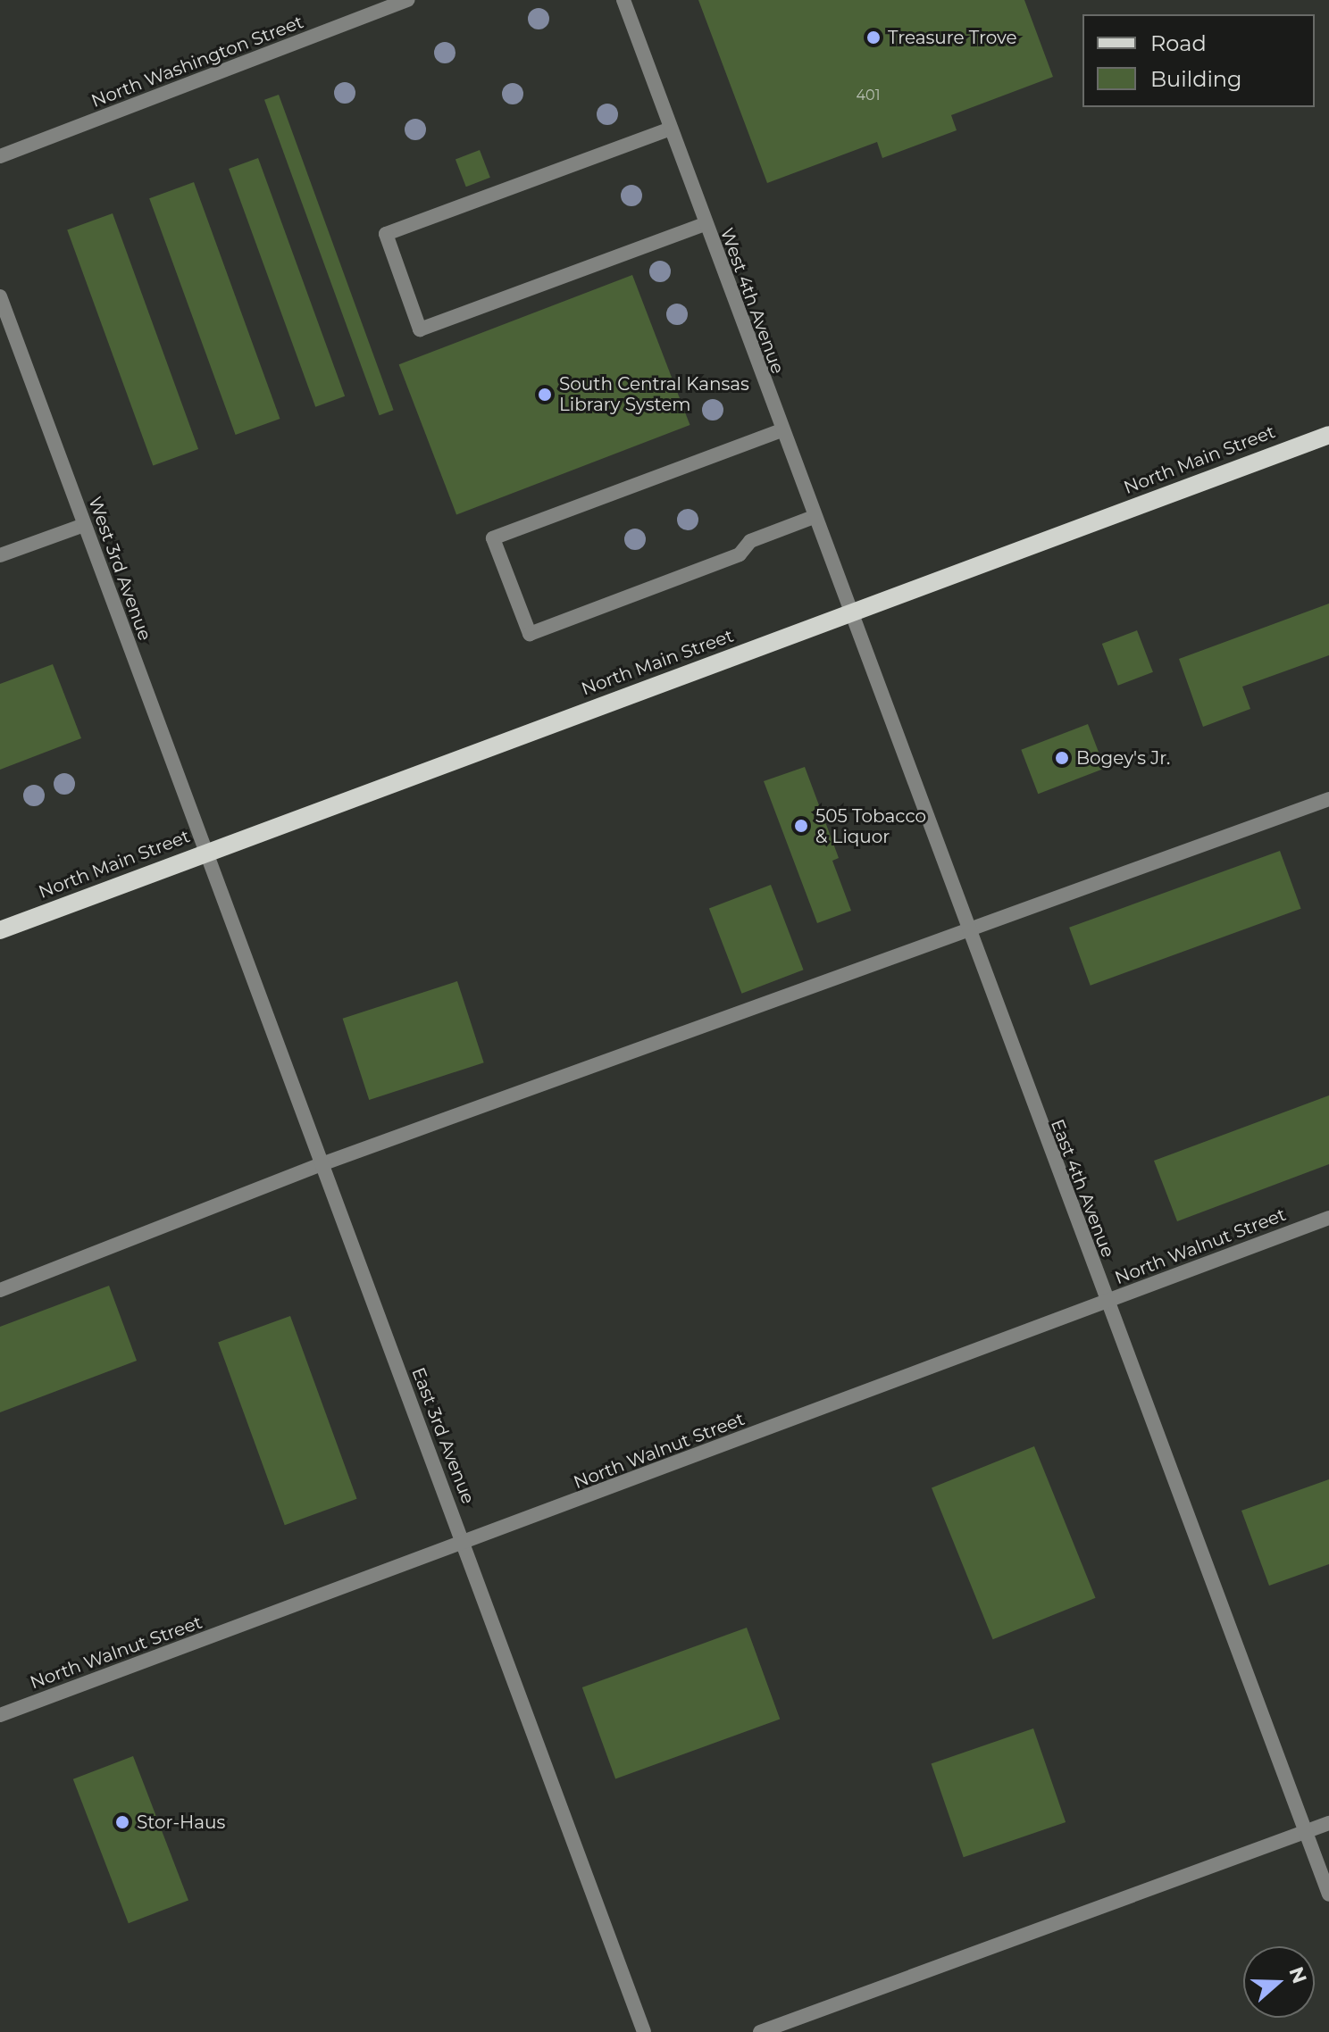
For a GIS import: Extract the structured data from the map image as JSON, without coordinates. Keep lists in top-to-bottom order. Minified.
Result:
{"streets":{"main road":["North Main Street"],"street":["North Washington Street","West 4th Avenue","West 3rd Avenue","East 4th Avenue","North Walnut Street","East 3rd Avenue"]},"crossings":[["West 4th Avenue","North Main Street"],["West 4th Avenue","East 4th Avenue"],["North Main Street","West 3rd Avenue"],["North Main Street","East 4th Avenue"],["North Main Street","East 3rd Avenue"],["West 3rd Avenue","East 3rd Avenue"],["East 4th Avenue","North Walnut Street"],["North Walnut Street","East 3rd Avenue"]],"places":["Treasure Trove","South Central Kansas Library System","Bogey's Jr.","505 Tobacco & Liquor","Stor-Haus"],"house_numbers":["401"],"legend":["Road","Building"],"north":"right"}
